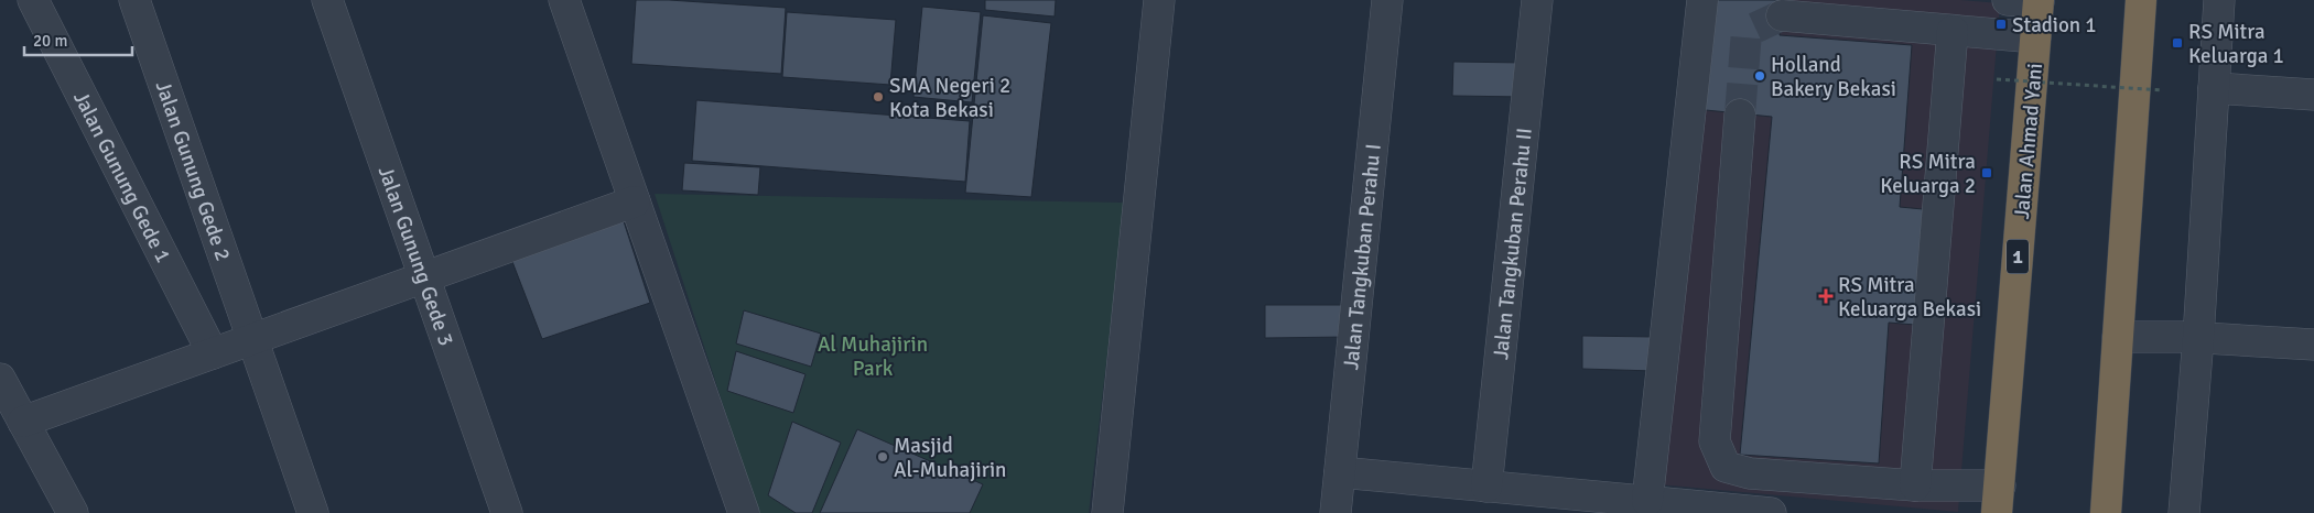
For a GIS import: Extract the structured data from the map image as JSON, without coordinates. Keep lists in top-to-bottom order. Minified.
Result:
{"streets":{"highway":["Jalan Ahmad Yani","1"],"street":["Jalan Gunung Gede 2","Jalan Gunung Gede 1","Jalan Tangkuban Perahu II","Jalan Gunung Gede 3","Jalan Tangkuban Perahu I"]},"parks":["Al Muhajirin Park"],"places":{"transit":["Stadion 1","RS Mitra Keluarga 1","RS Mitra Keluarga 2"],"other":["Holland Bakery Bekasi","SMA Negeri 2 Kota Bekasi","Masjid Al-Muhajirin"],"health":["RS Mitra Keluarga Bekasi"]},"scale_bar":"20 m"}
